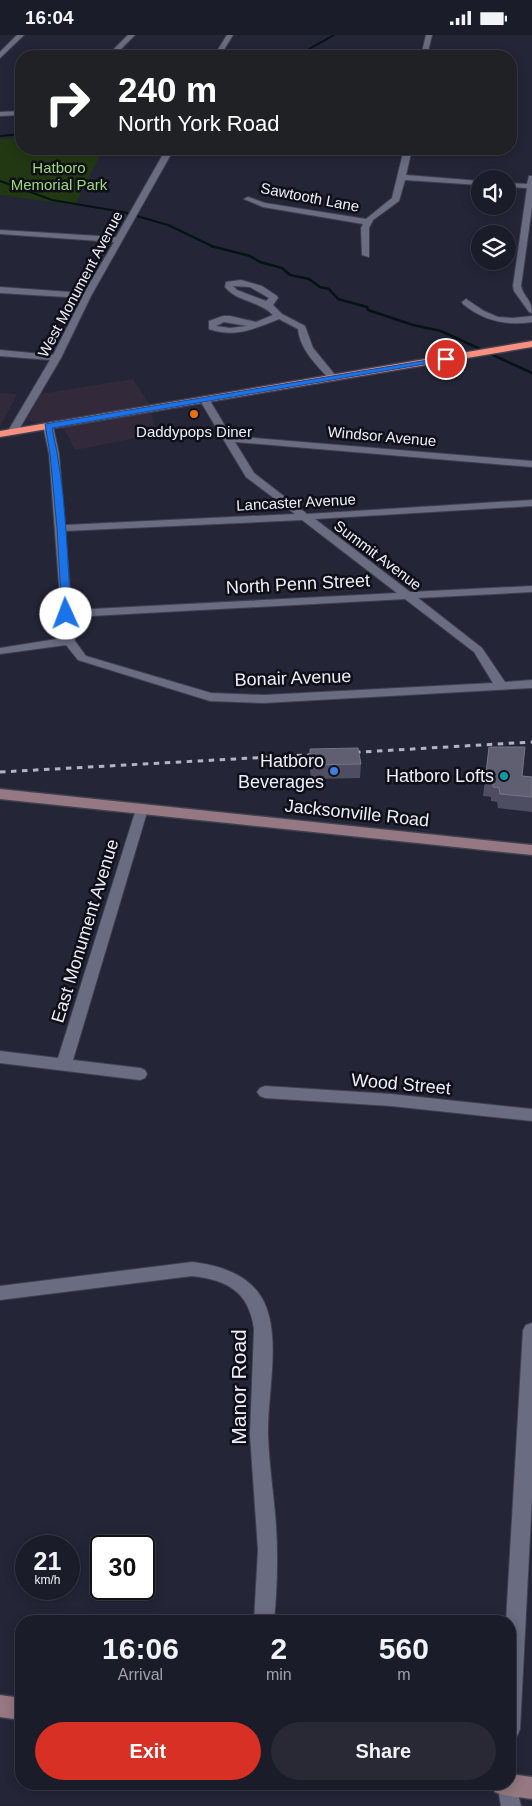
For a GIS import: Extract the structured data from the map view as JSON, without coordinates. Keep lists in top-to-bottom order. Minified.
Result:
{"streets":{"main road":["Jacksonville Road"],"street":["Sawtooth Lane","West Monument Avenue","Windsor Avenue","Lancaster Avenue","Summit Avenue","North Penn Street","Bonair Avenue","East Monument Avenue","Wood Street","Manor Road"]},"crossings":[["Windsor Avenue","Summit Avenue"],["Lancaster Avenue","Summit Avenue"],["Summit Avenue","North Penn Street"],["Summit Avenue","Bonair Avenue"],["Jacksonville Road","East Monument Avenue"]],"parks":["Hatboro Memorial Park"],"places":["Daddypops Diner","Hatboro Beverages","Hatboro Lofts"],"page":{"status":"16:04","turn":["240 m","North York Road"],"speed":"21 km/h","limit":"30","eta":["16:06","Arrival","2","min","560","m"],"buttons":["Exit","Share"]}}
